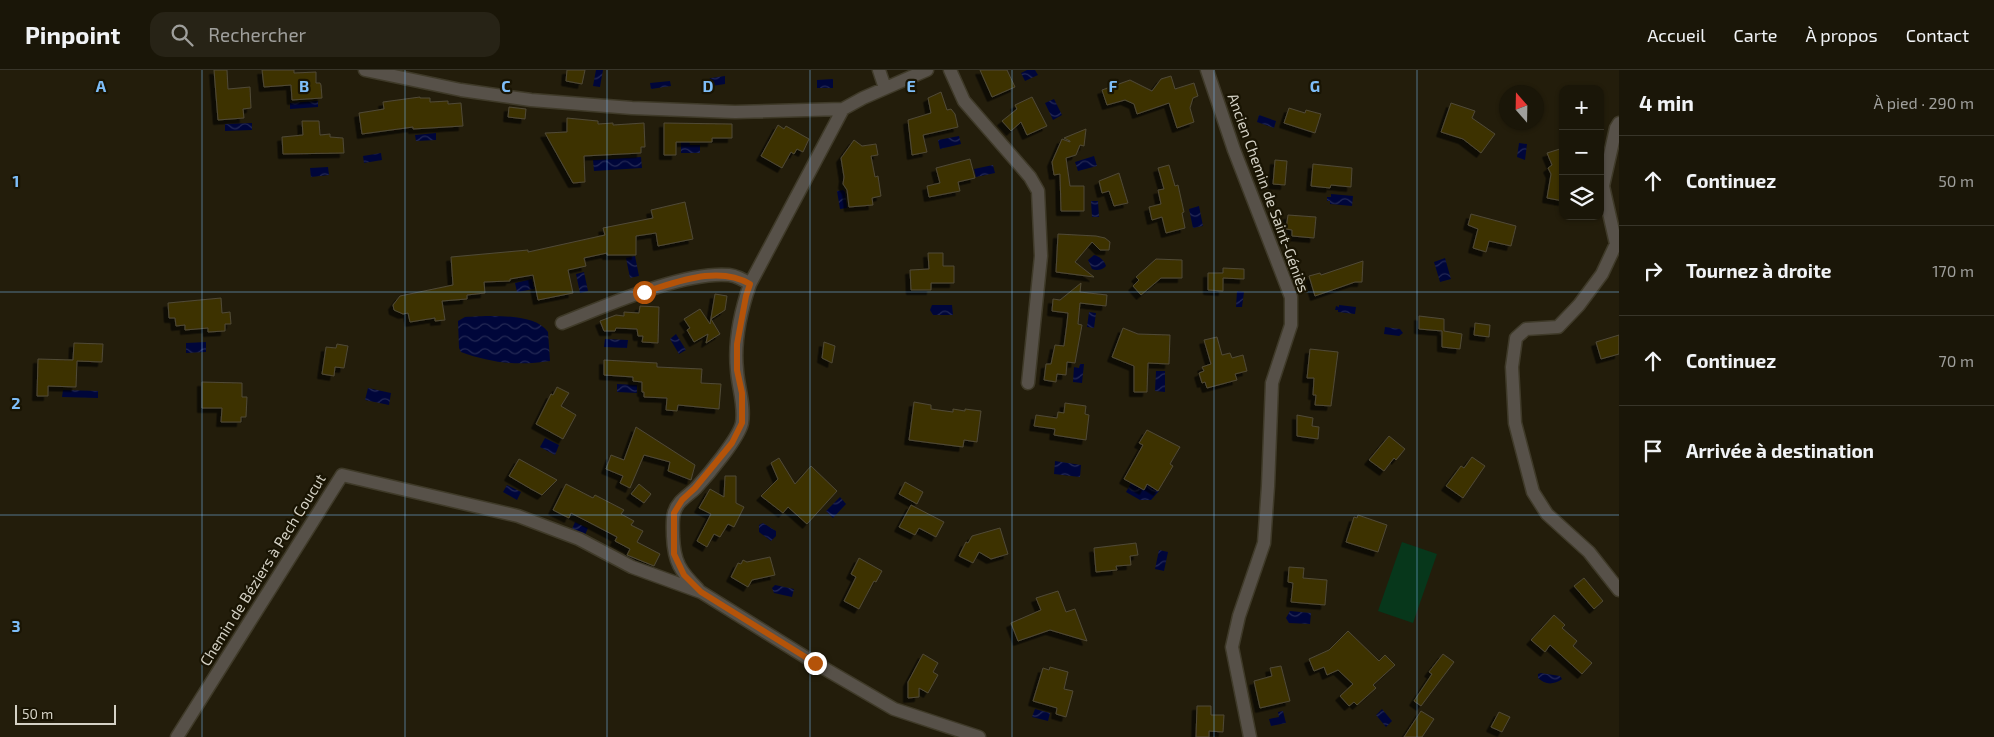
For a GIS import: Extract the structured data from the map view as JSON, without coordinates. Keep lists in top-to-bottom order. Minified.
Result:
{"streets":{"street":["Ancien Chemin de Saint-Géniès","Chemin de Béziers à Pech Coucut"]},"scale_bar":"50 m","north":"top","page":{"header":"Pinpoint","search":"Rechercher","nav":["Accueil","Carte","À propos","Contact"],"heading":["4 min","À pied · 290 m"],"map_buttons":["+","−"],"list":[["Continuez","50 m"],["Tournez à droite","170 m"],["Continuez","70 m"],"Arrivée à destination"],"scale":"50 m"},"grid":{"columns":["A","B","C","D","E","F","G"],"rows":["1","2","3"]}}
